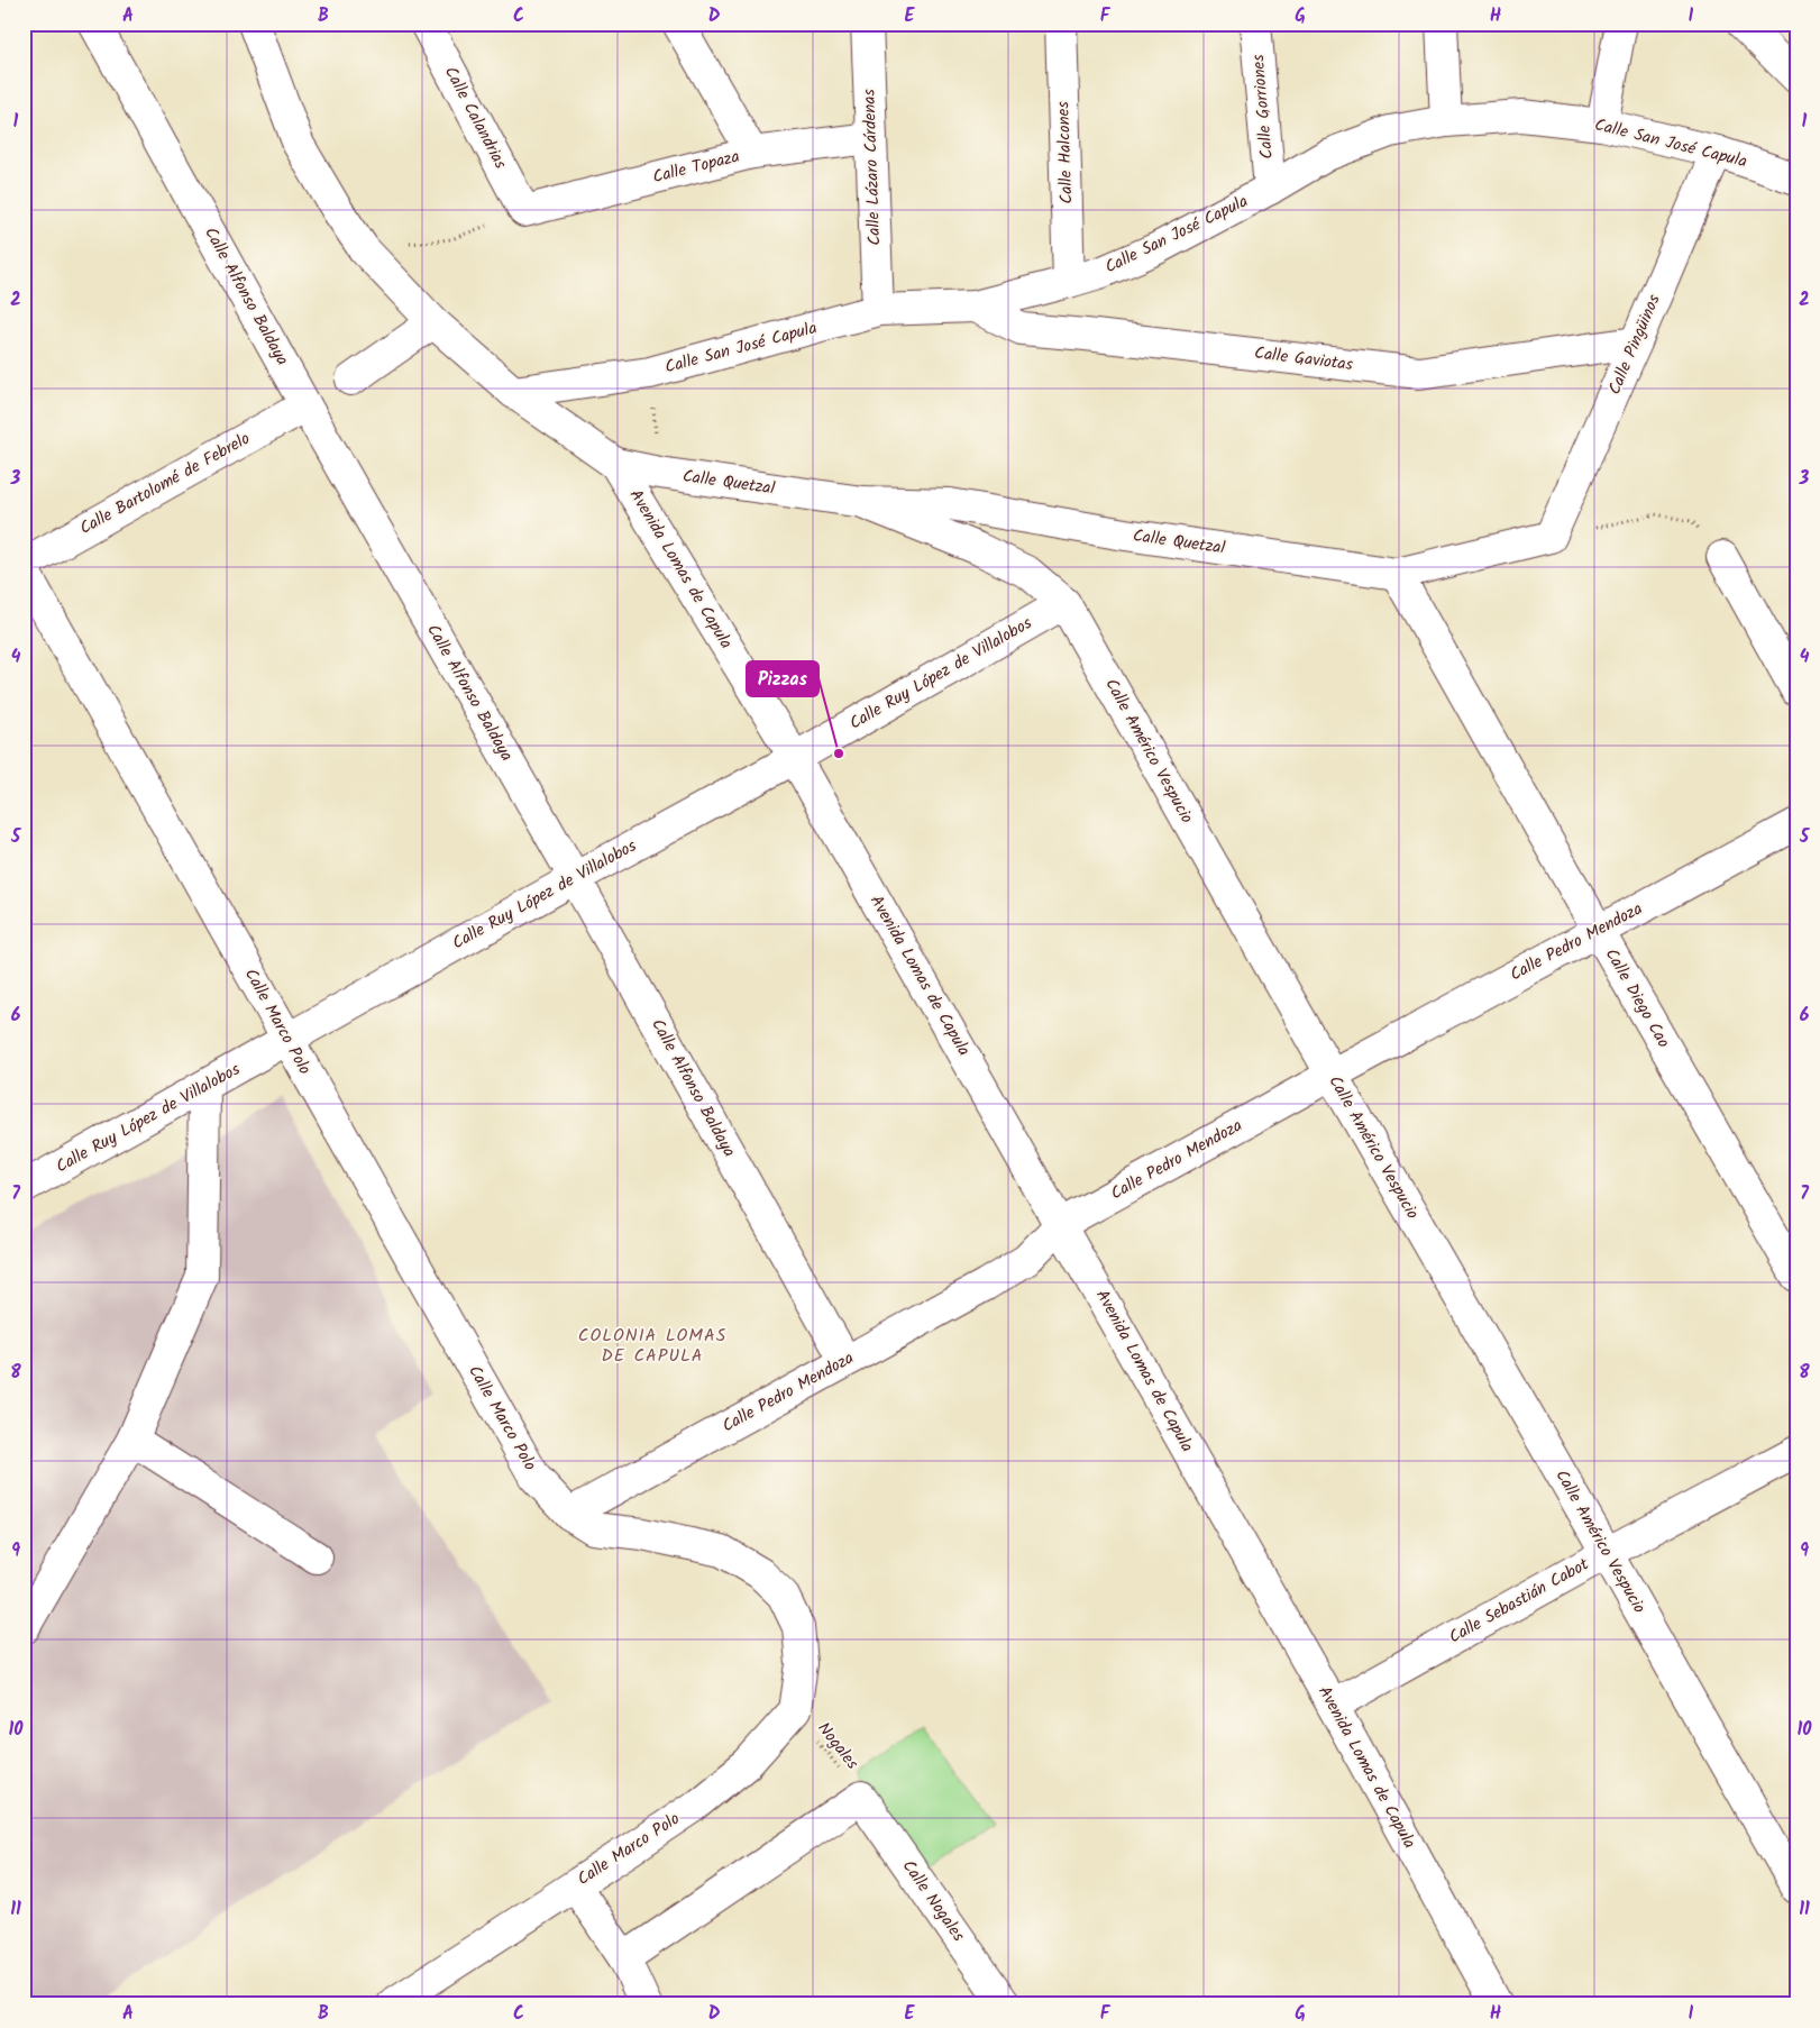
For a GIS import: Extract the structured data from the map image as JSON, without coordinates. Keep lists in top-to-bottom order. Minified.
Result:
{"streets":{"street":["Calle Gorriones","Calle Calandrias","Calle San José Capula","Calle Halcones","Calle Topaza","Calle Lázaro Cárdenas","Calle Alfonso Baldaya","Calle Pingüinos","Calle Gaviotas","Calle Quetzal","Calle Bartolomé de Febrelo","Avenida Lomas de Capula","Calle Ruy López de Villalobos","Calle Américo Vespucio","Calle Pedro Mendoza","Calle Diego Cao","Calle Marco Polo","Calle Sebastián Cabot","Calle Nogales"],"path":["Nogales"]},"crossings":[["Calle Gorriones","Calle San José Capula"],["Calle Calandrias","Calle Topaza"],["Calle San José Capula","Calle Halcones"],["Calle San José Capula","Calle Lázaro Cárdenas"],["Calle San José Capula","Calle Pingüinos"],["Calle San José Capula","Calle Gaviotas"],["Calle San José Capula","Avenida Lomas de Capula"],["Calle Topaza","Calle Lázaro Cárdenas"],["Calle Alfonso Baldaya","Calle Bartolomé de Febrelo"],["Calle Alfonso Baldaya","Calle Ruy López de Villalobos"],["Calle Alfonso Baldaya","Calle Pedro Mendoza"],["Calle Pingüinos","Calle Gaviotas"],["Calle Pingüinos","Calle Quetzal"],["Calle Quetzal","Avenida Lomas de Capula"],["Calle Quetzal","Calle Américo Vespucio"],["Calle Quetzal","Calle Diego Cao"],["Avenida Lomas de Capula","Calle Ruy López de Villalobos"],["Avenida Lomas de Capula","Calle Pedro Mendoza"],["Avenida Lomas de Capula","Calle Sebastián Cabot"],["Calle Ruy López de Villalobos","Calle Américo Vespucio"],["Calle Ruy López de Villalobos","Calle Marco Polo"],["Calle Américo Vespucio","Calle Pedro Mendoza"],["Calle Américo Vespucio","Calle Sebastián Cabot"],["Calle Pedro Mendoza","Calle Diego Cao"],["Calle Pedro Mendoza","Calle Marco Polo"],["Calle Marco Polo","Nogales"],["Nogales","Calle Nogales"]],"districts":["COLONIA LOMAS DE CAPULA"],"places":["Pizzas"],"grid":{"columns":["A","B","C","D","E","F","G","H","I"],"rows":["1","2","3","4","5","6","7","8","9","10","11"]}}
